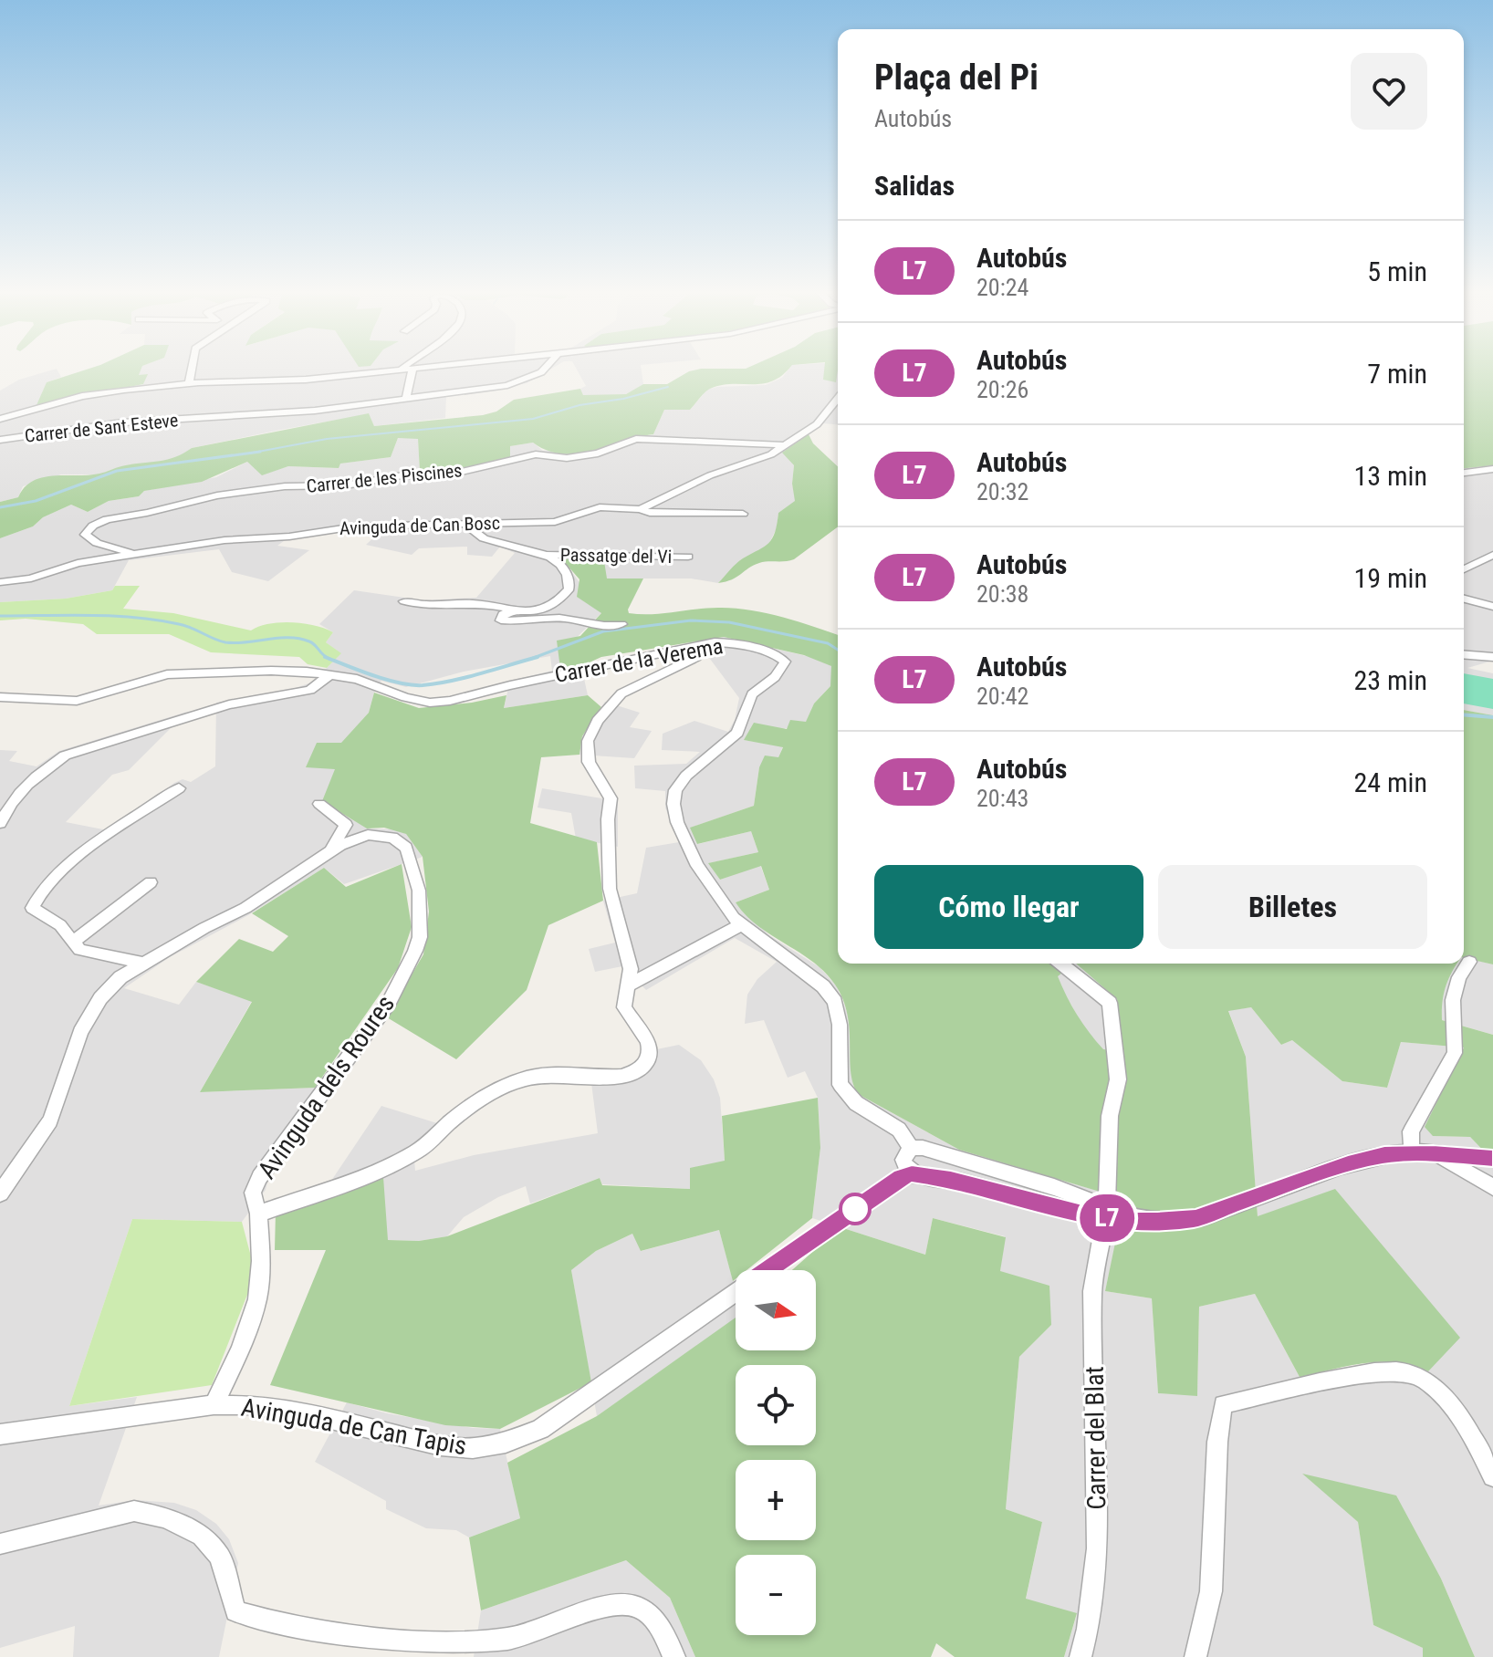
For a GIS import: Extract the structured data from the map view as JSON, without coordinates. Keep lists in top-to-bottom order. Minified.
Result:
{"streets":{"street":["Carrer de Sant Esteve","Carrer de les Piscines","Avinguda de Can Bosc","Passatge del Vi","Carrer de la Verema","Avinguda dels Roures","Avinguda de Can Tapis","Carrer del Blat"]},"crossings":[["Carrer de les Piscines","Avinguda de Can Bosc"],["Avinguda dels Roures","Avinguda de Can Tapis"]],"lines":["bus line L7"],"north":"right","page":{"on_map":"L7","heading":[["Plaça del Pi","Autobús"],"Salidas"],"list":[{"mark":"L7","name":"Autobús","note":"20:24","value":"5 min"},{"mark":"L7","name":"Autobús","note":"20:26","value":"7 min"},{"mark":"L7","name":"Autobús","note":"20:32","value":"13 min"},{"mark":"L7","name":"Autobús","note":"20:38","value":"19 min"},{"mark":"L7","name":"Autobús","note":"20:42","value":"23 min"},{"mark":"L7","name":"Autobús","note":"20:43","value":"24 min"}],"buttons":["Cómo llegar","Billetes"],"map_buttons":["+","−"]}}
